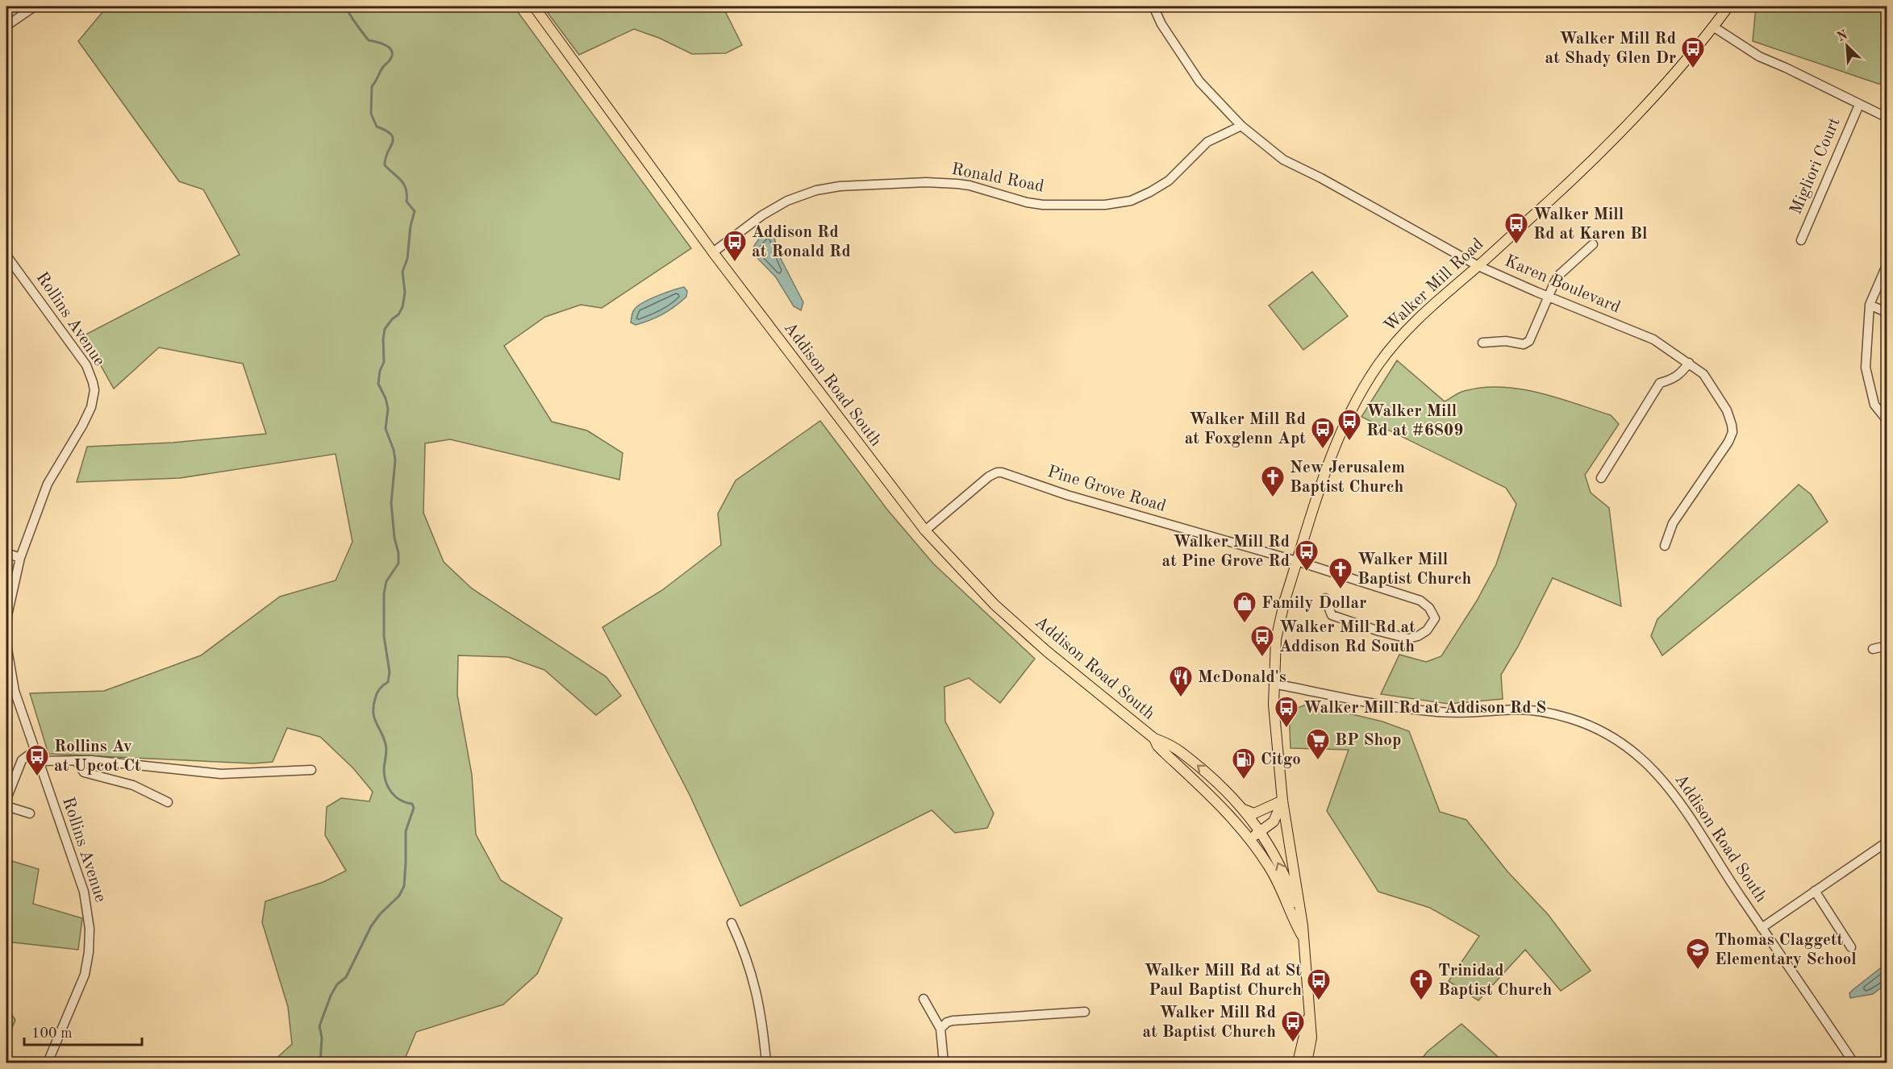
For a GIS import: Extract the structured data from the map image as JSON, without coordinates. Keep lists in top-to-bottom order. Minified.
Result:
{"streets":{"main road":["Walker Mill Road","Addison Road South"],"street":["Migliori Court","Ronald Road","Karen Boulevard","Rollins Avenue","Pine Grove Road"]},"crossings":[["Ronald Road","Karen Boulevard"],["Ronald Road","Addison Road South"],["Karen Boulevard","Walker Mill Road"],["Walker Mill Road","Addison Road South"],["Walker Mill Road","Pine Grove Road"],["Addison Road South","Pine Grove Road"]],"places":{"bus stop":["Walker Mill Rd at Shady Glen Dr","Walker Mill Rd at Karen Bl","Addison Rd at Ronald Rd","Walker Mill Rd at #6809","Walker Mill Rd at Foxglenn Apt","Walker Mill Rd at Pine Grove Rd","Walker Mill Rd at Addison Rd South","Walker Mill Rd at Addison Rd S","Rollins Av at Upcot Ct","Walker Mill Rd at St Paul Baptist Church","Walker Mill Rd at Baptist Church"],"church":["New Jerusalem Baptist Church","Walker Mill Baptist Church","Trinidad Baptist Church"],"shop":["Family Dollar"],"restaurant":["McDonald's"],"supermarket":["BP Shop"],"fuel station":["Citgo"],"school or university":["Thomas Claggett Elementary School"]},"scale_bar":"100 m","north":"top left"}
